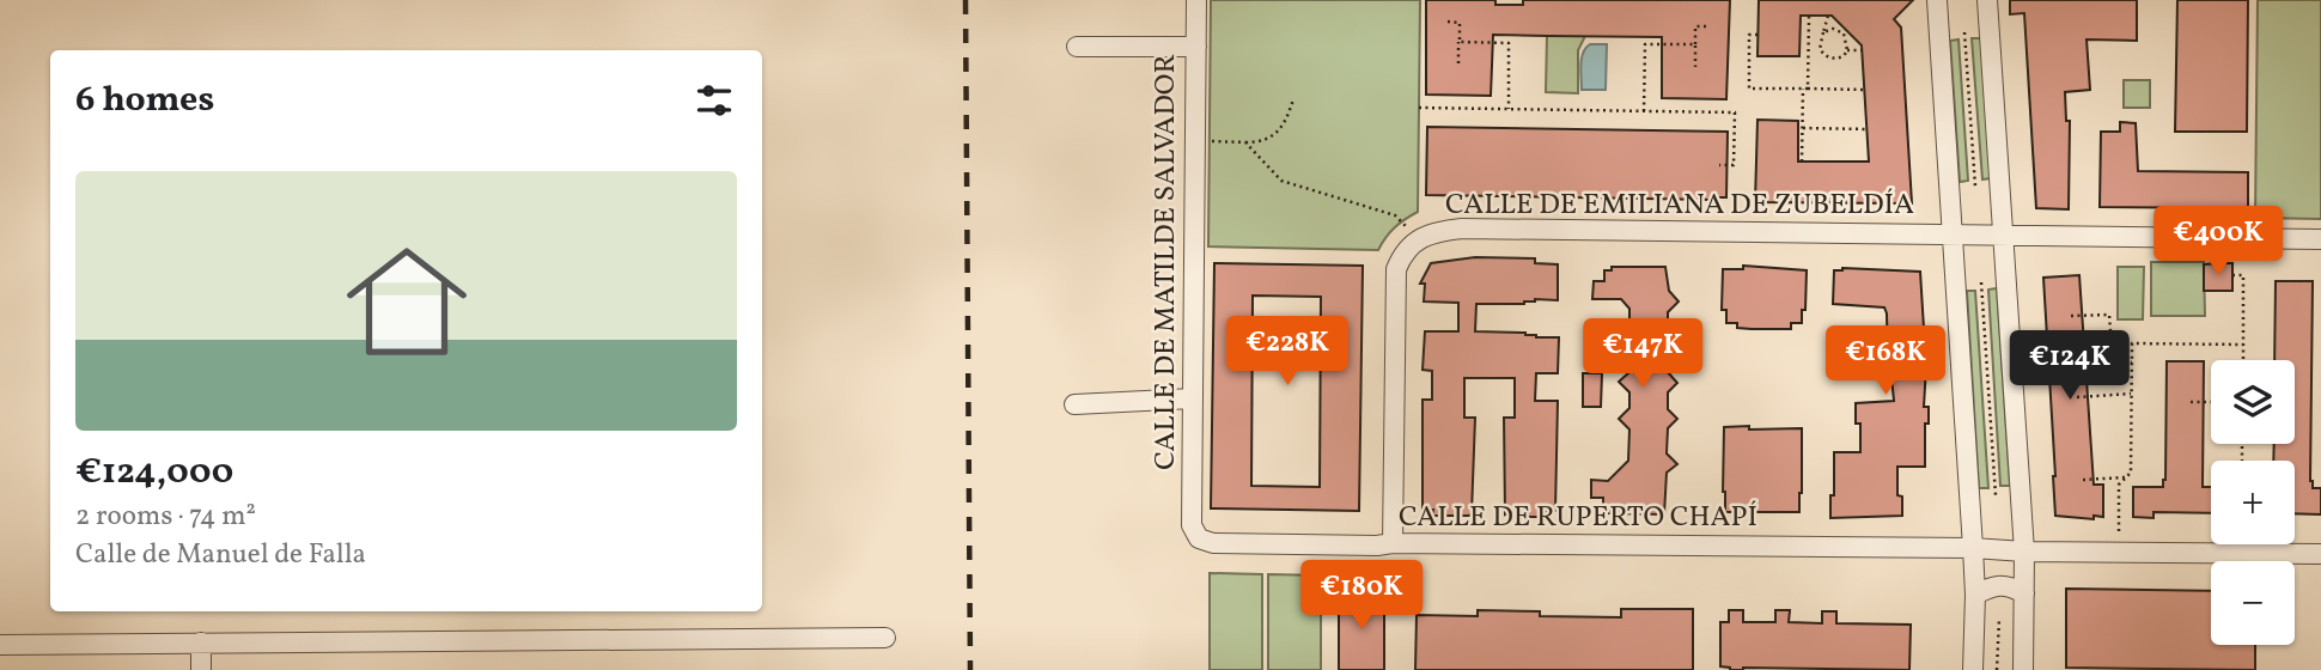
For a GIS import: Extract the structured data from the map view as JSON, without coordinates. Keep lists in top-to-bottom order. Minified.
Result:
{"streets":{"street":["CALLE DE EMILIANA DE ZUBELDÍA","CALLE DE MATILDE SALVADOR","CALLE DE RUPERTO CHAPÍ"]},"crossings":[["CALLE DE EMILIANA DE ZUBELDÍA","CALLE DE RUPERTO CHAPÍ"],["CALLE DE MATILDE SALVADOR","CALLE DE RUPERTO CHAPÍ"]],"page":{"heading":"6 homes","list":[{"name":"€124,000","note":"2 rooms · 74 m² · Calle de Manuel de Falla"}],"price":["€400K","€228K","€147K","€168K","€124K","€180K"],"map_buttons":["+","−"]}}
